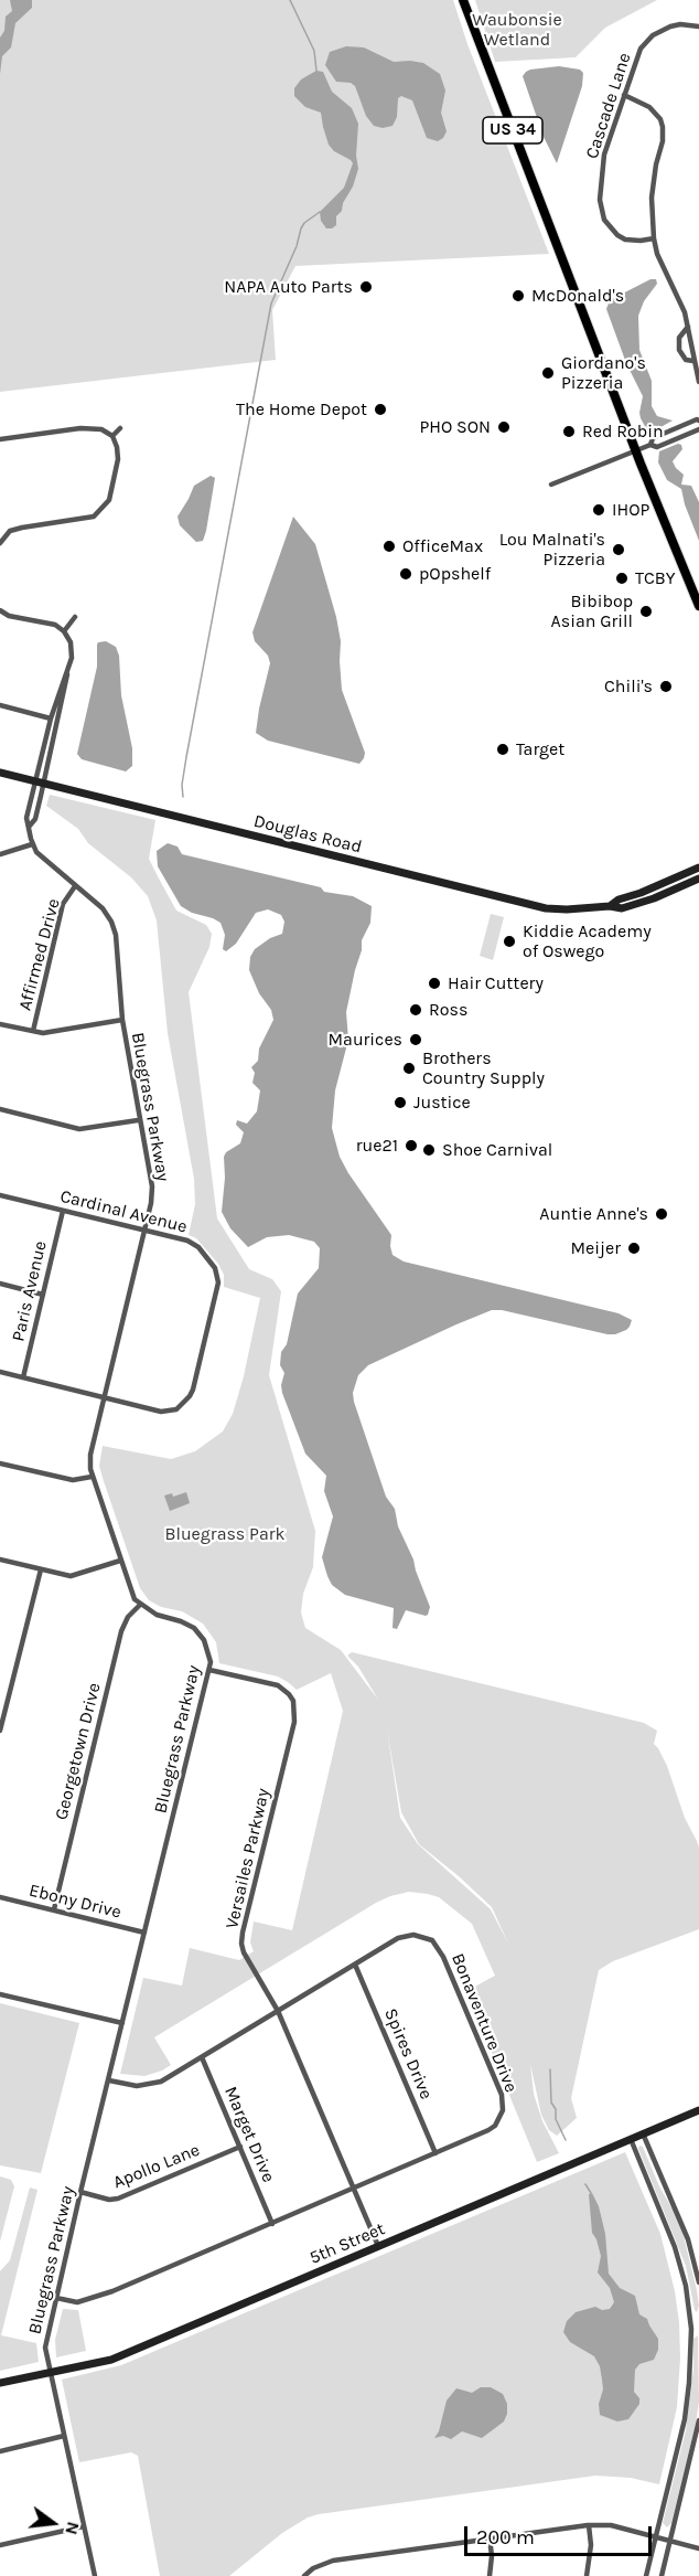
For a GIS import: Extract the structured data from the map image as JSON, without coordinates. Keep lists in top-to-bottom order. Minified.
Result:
{"streets":{"main road":["US 34"],"street":["Cascade Lane","Douglas Road","Affirmed Drive","Bluegrass Parkway","Cardinal Avenue","Paris Avenue","Georgetown Drive","Versailes Parkway","Ebony Drive","Bonaventure Drive","Spires Drive","Marget Drive","Apollo Lane","5th Street"]},"crossings":[["Affirmed Drive","Bluegrass Parkway"],["Bluegrass Parkway","Cardinal Avenue"],["Bluegrass Parkway","Georgetown Drive"],["Bluegrass Parkway","Versailes Parkway"],["Bluegrass Parkway","Ebony Drive"],["Bluegrass Parkway","Bonaventure Drive"],["Bluegrass Parkway","Apollo Lane"],["Bluegrass Parkway","5th Street"],["Cardinal Avenue","Paris Avenue"],["Georgetown Drive","Ebony Drive"],["Versailes Parkway","Bonaventure Drive"],["Versailes Parkway","5th Street"],["Bonaventure Drive","Spires Drive"],["Bonaventure Drive","Marget Drive"],["Marget Drive","Apollo Lane"]],"parks":["Waubonsie Wetland","Bluegrass Park"],"places":["NAPA Auto Parts","McDonald's","Giordano's Pizzeria","The Home Depot","PHO SON","Red Robin","IHOP","OfficeMax","Lou Malnati's Pizzeria","pOpshelf","TCBY","Bibibop Asian Grill","Chili's","Target","Kiddie Academy of Oswego","Hair Cuttery","Ross","Maurices","Brothers Country Supply","Justice","rue21","Shoe Carnival","Auntie Anne's","Meijer"],"scale_bar":"200 m","north":"right"}
